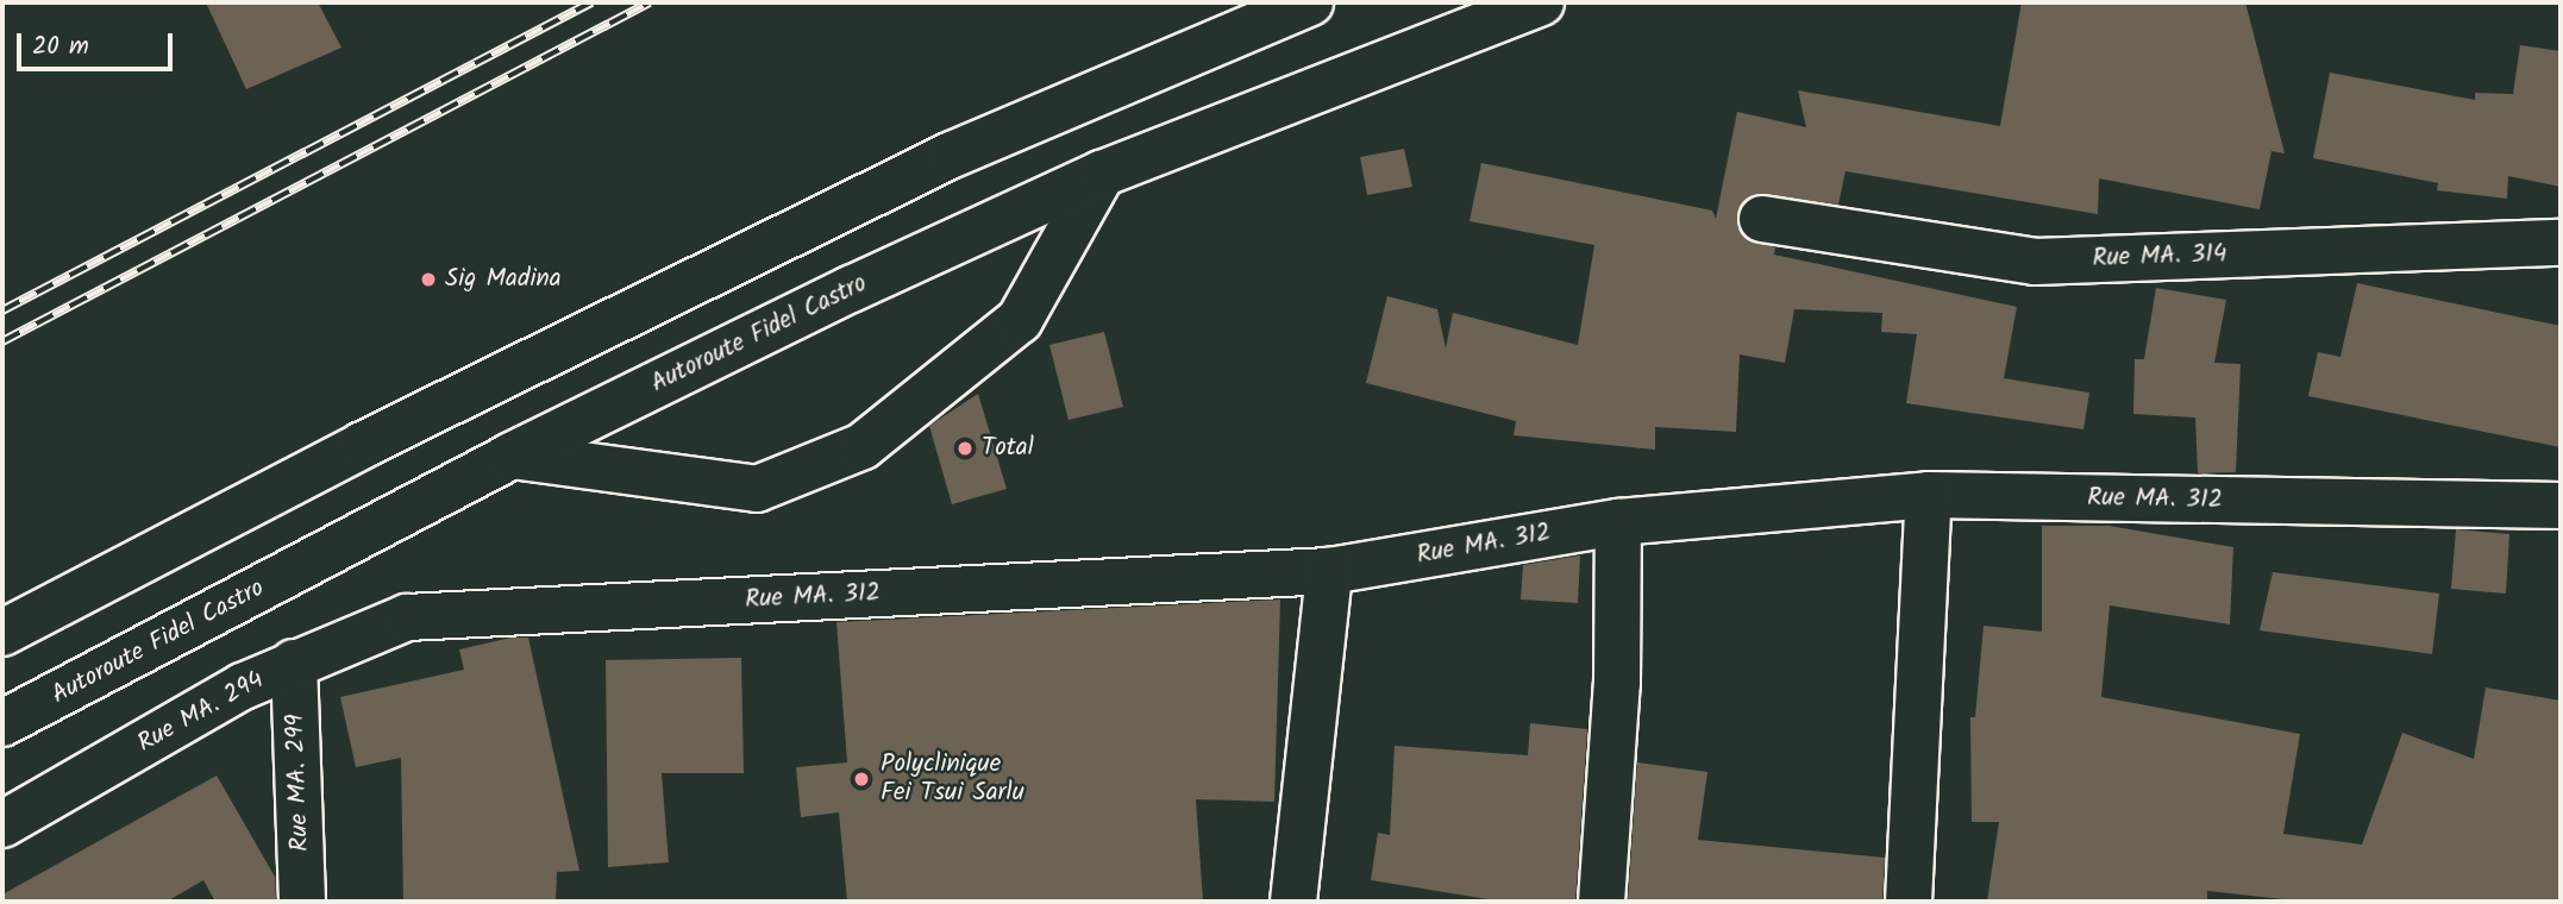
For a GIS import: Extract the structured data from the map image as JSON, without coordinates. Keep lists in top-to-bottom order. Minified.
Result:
{"streets":{"main road":["Rue MA. 314","Autoroute Fidel Castro","Rue MA. 312","Rue MA. 294","Rue MA. 299"]},"crossings":[["Rue MA. 312","Rue MA. 294"],["Rue MA. 294","Rue MA. 299"]],"places":["Sig Madina","Total","Polyclinique Fei Tsui Sarlu"],"scale_bar":"20 m"}
